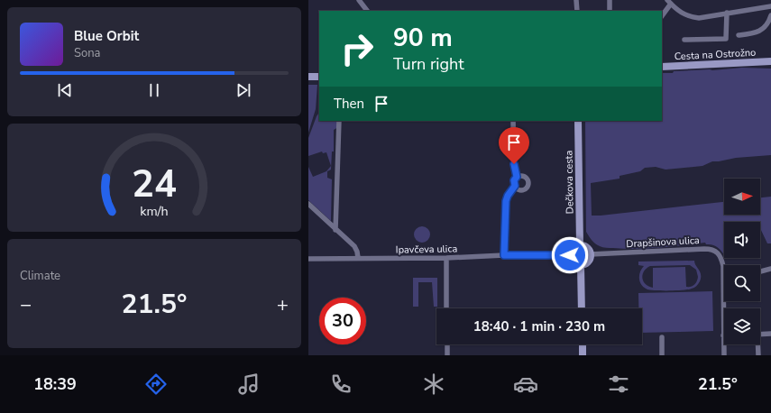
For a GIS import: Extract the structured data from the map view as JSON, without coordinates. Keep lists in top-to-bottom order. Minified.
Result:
{"streets":{"street":["Cesta na Ostrožno","Dečkova cesta","Drapšinova ulica","Ipavčeva ulica"]},"crossings":[["Dečkova cesta","Drapšinova ulica"],["Dečkova cesta","Ipavčeva ulica"],["Drapšinova ulica","Ipavčeva ulica"]],"north":"right","page":{"turn":["90 m","Turn right"],"song":["Blue Orbit","Sona"],"then":"Then","tile":"Climate","heat":["−","21.5°","+"],"limit":"30","trip":"18:40 · 1 min · 230 m","tabs":["18:39","21.5°"],"gauge":["24","km/h"]}}
